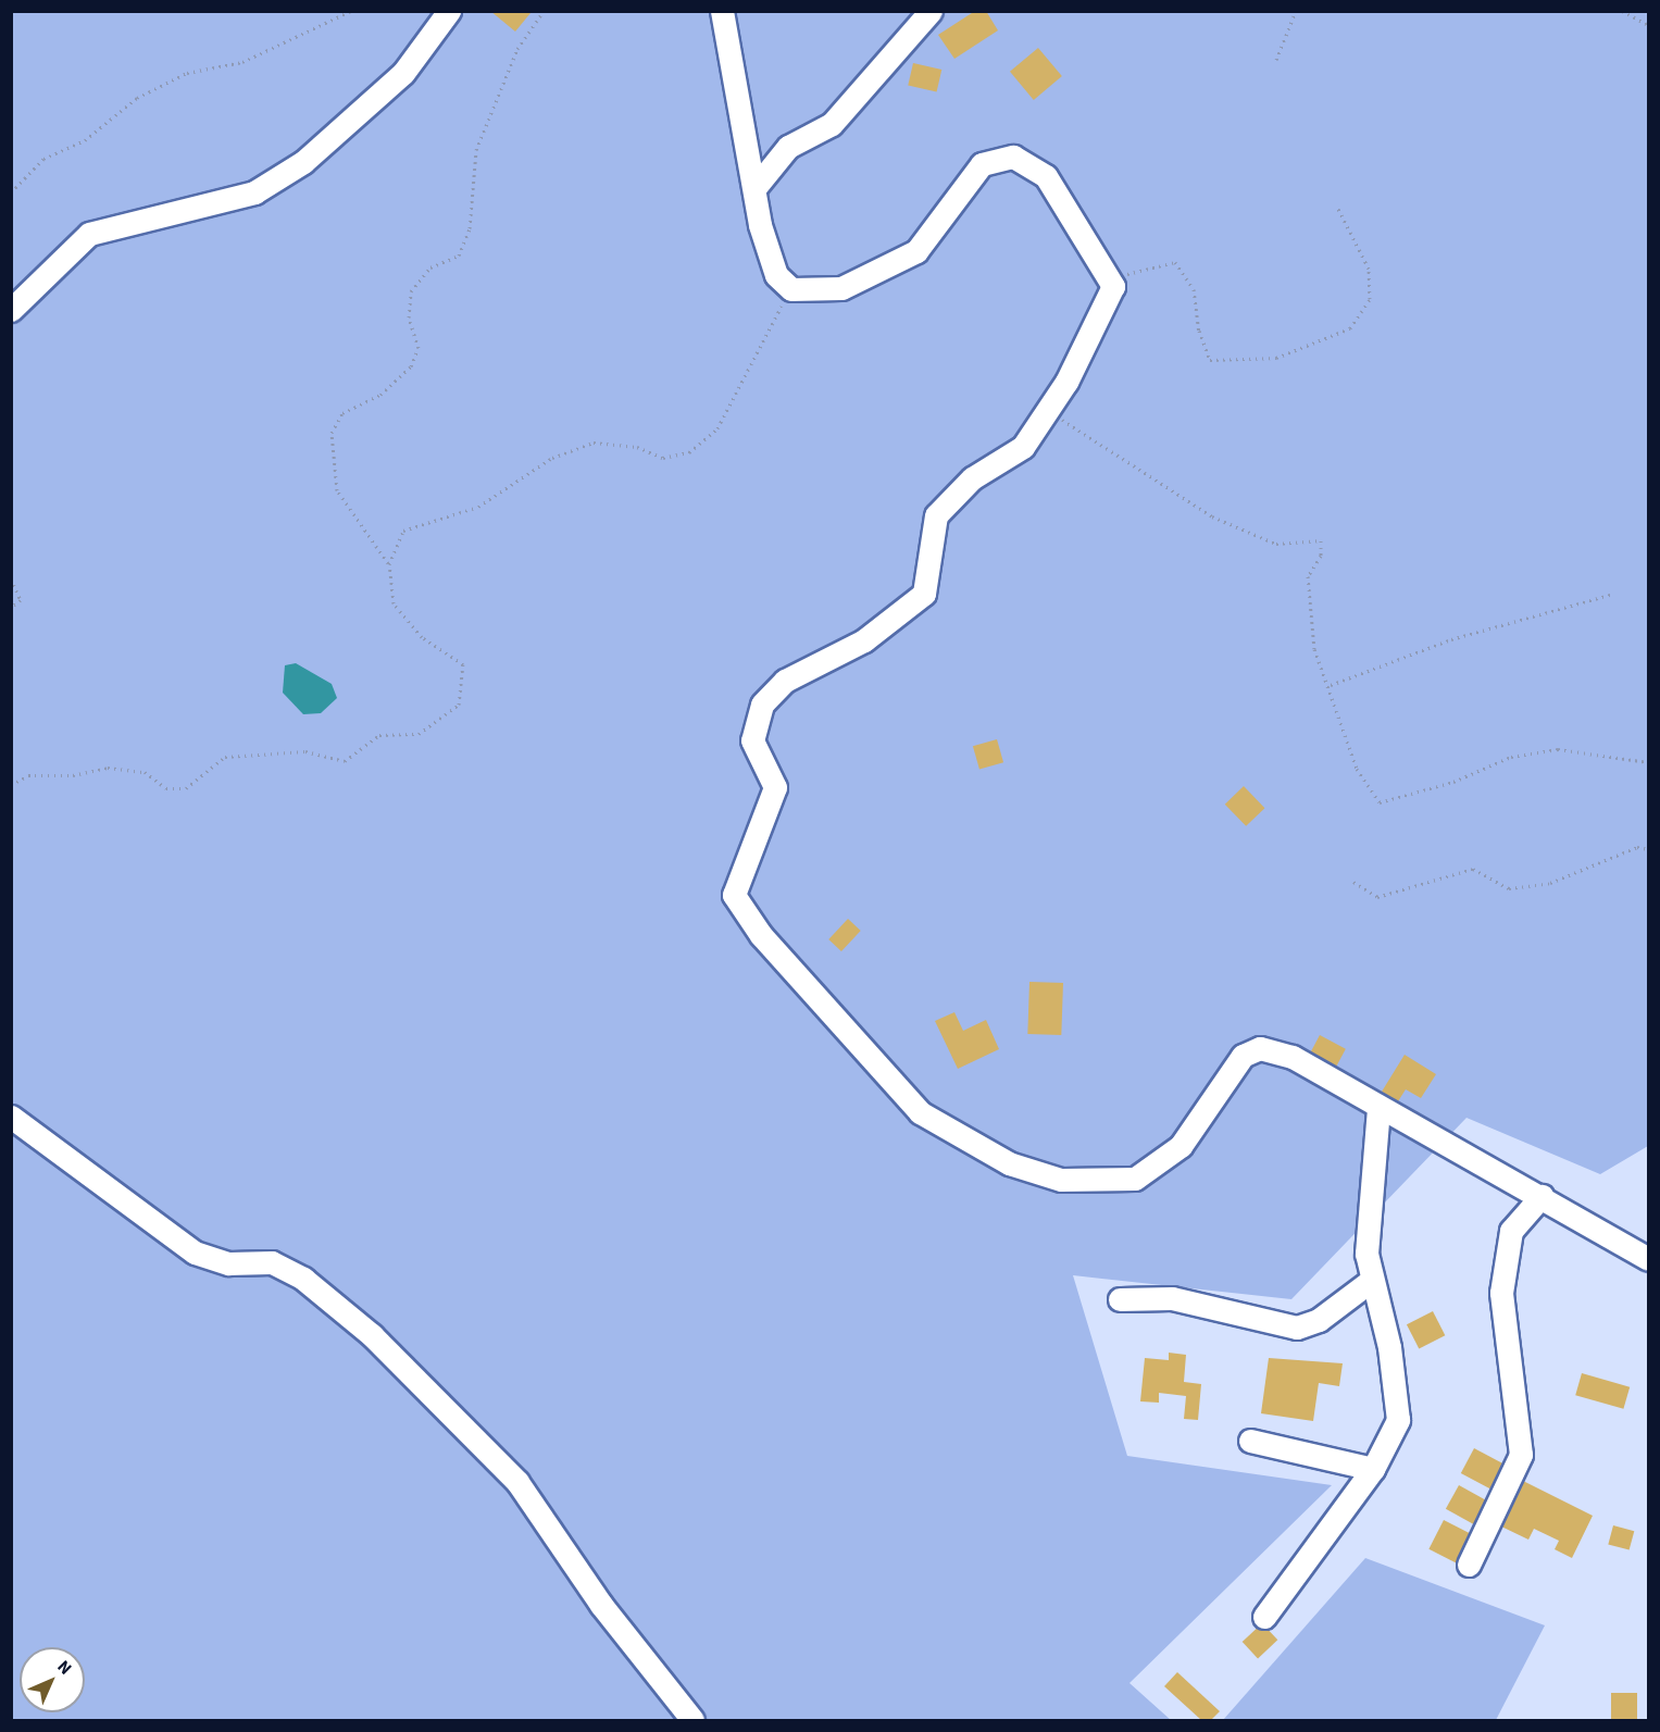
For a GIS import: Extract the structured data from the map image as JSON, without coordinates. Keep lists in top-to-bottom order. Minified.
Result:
{"north":"top right"}
